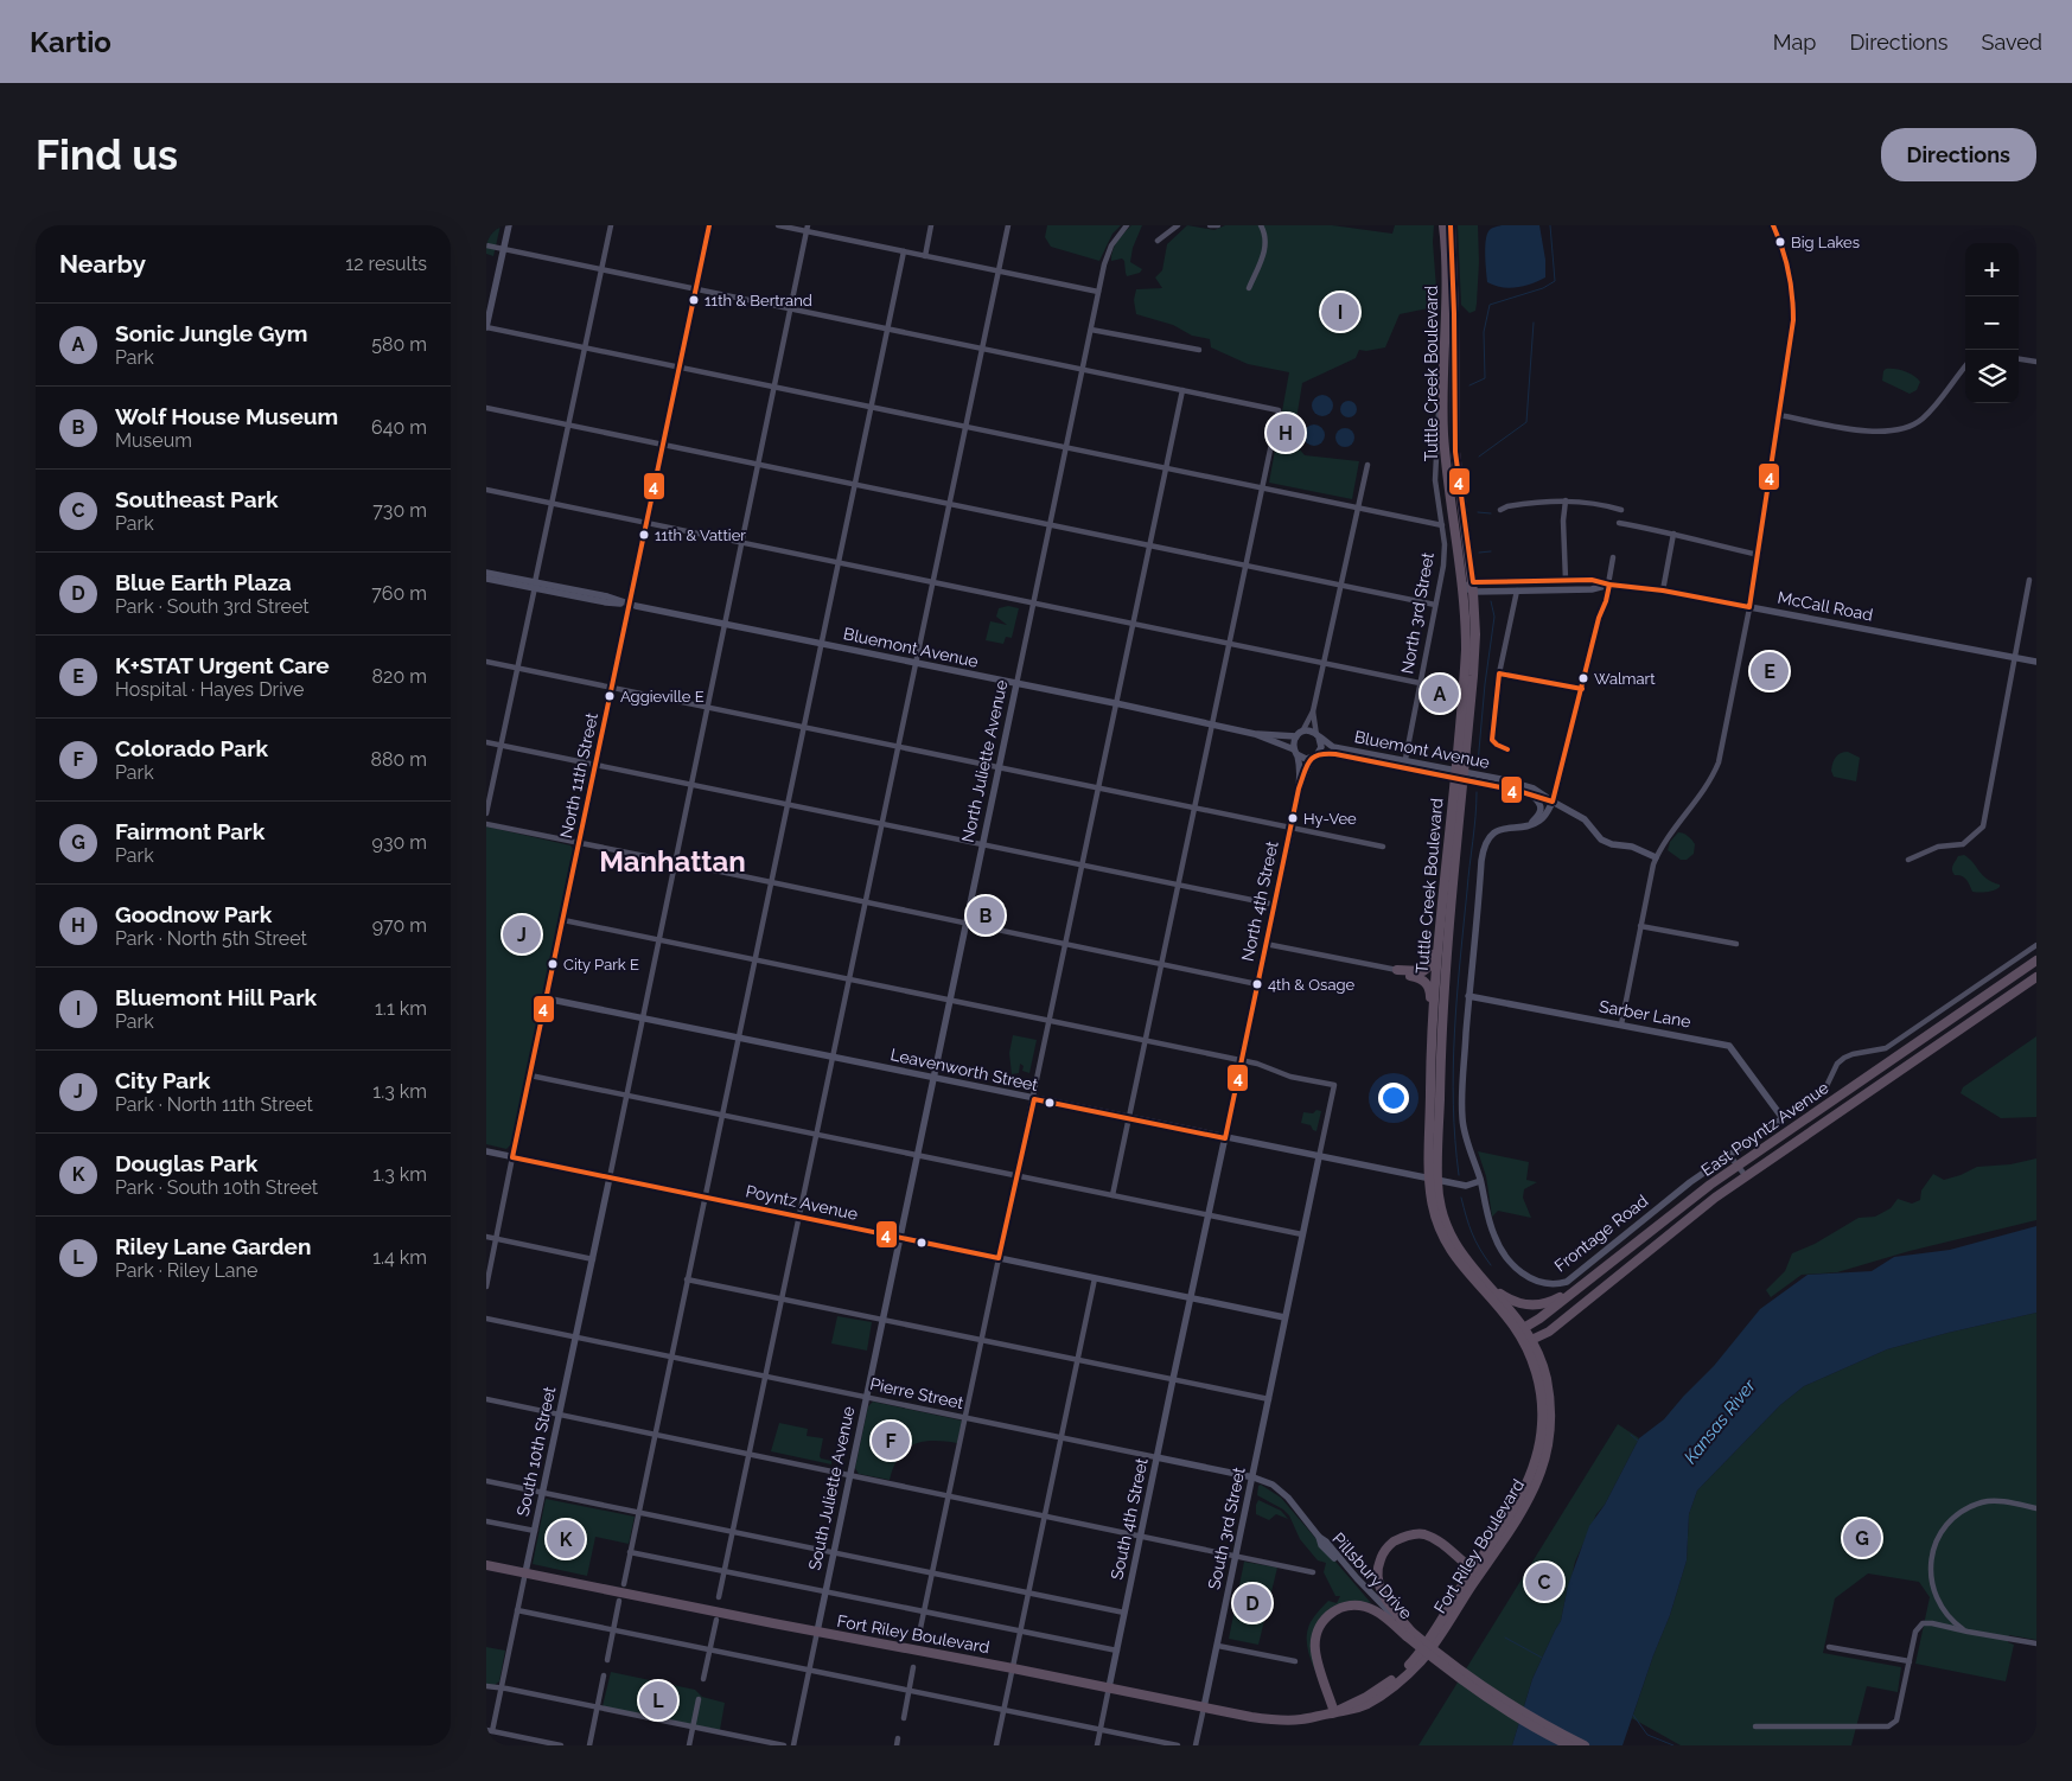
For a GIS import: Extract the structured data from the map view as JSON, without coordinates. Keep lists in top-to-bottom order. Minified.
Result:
{"streets":{"highway":["Tuttle Creek Boulevard","East Poyntz Avenue","Fort Riley Boulevard","Pillsbury Drive"],"street":["McCall Road","North 3rd Street","Bluemont Avenue","North Juliette Avenue","North 11th Street","North 4th Street","Sarber Lane","Leavenworth Street","Poyntz Avenue","Frontage Road","Pierre Street","South 10th Street","South Juliette Avenue","South 4th Street","South 3rd Street"]},"crossings":[["Tuttle Creek Boulevard","McCall Road"],["Tuttle Creek Boulevard","North 3rd Street"],["Tuttle Creek Boulevard","Bluemont Avenue"],["Tuttle Creek Boulevard","Leavenworth Street"],["Tuttle Creek Boulevard","East Poyntz Avenue"],["Tuttle Creek Boulevard","Fort Riley Boulevard"],["North 3rd Street","Bluemont Avenue"],["Bluemont Avenue","North Juliette Avenue"],["Bluemont Avenue","North 11th Street"],["Bluemont Avenue","North 4th Street"],["North Juliette Avenue","Leavenworth Street"],["North Juliette Avenue","Poyntz Avenue"],["North Juliette Avenue","South Juliette Avenue"],["North 11th Street","Leavenworth Street"],["North 11th Street","Poyntz Avenue"],["North 4th Street","Leavenworth Street"],["North 4th Street","Poyntz Avenue"],["North 4th Street","South 4th Street"],["Sarber Lane","Frontage Road"],["Leavenworth Street","Frontage Road"],["East Poyntz Avenue","Fort Riley Boulevard"],["Poyntz Avenue","South 10th Street"],["Poyntz Avenue","South Juliette Avenue"],["Poyntz Avenue","South 4th Street"],["Poyntz Avenue","South 3rd Street"],["Pierre Street","South 10th Street"],["Pierre Street","South Juliette Avenue"],["Pierre Street","South 4th Street"],["Pierre Street","South 3rd Street"],["Pierre Street","Pillsbury Drive"],["South 10th Street","Fort Riley Boulevard"],["South Juliette Avenue","Fort Riley Boulevard"],["South 4th Street","Fort Riley Boulevard"],["South 3rd Street","Fort Riley Boulevard"]],"districts":["Manhattan"],"water":["Kansas River"],"places":["Big Lakes","11th & Bertrand","11th & Vattier","Walmart","Aggieville E","Hy-Vee","City Park E","4th & Osage"],"lines":["transit line 4"],"page":{"header":"Kartio","nav":["Map","Directions","Saved"],"buttons":"Directions","title":"Find us","heading":["Nearby","12 results"],"map_buttons":["+","−"],"pins":["I","H","E","A","B","J","F","G","K","C","D","L"],"list":[{"mark":"A","name":"Sonic Jungle Gym","note":"Park","value":"580 m"},{"mark":"B","name":"Wolf House Museum","note":"Museum","value":"640 m"},{"mark":"C","name":"Southeast Park","note":"Park","value":"730 m"},{"mark":"D","name":"Blue Earth Plaza","note":"Park · South 3rd Street","value":"760 m"},{"mark":"E","name":"K+STAT Urgent Care","note":"Hospital · Hayes Drive","value":"820 m"},{"mark":"F","name":"Colorado Park","note":"Park","value":"880 m"},{"mark":"G","name":"Fairmont Park","note":"Park","value":"930 m"},{"mark":"H","name":"Goodnow Park","note":"Park · North 5th Street","value":"970 m"},{"mark":"I","name":"Bluemont Hill Park","note":"Park","value":"1.1 km"},{"mark":"J","name":"City Park","note":"Park · North 11th Street","value":"1.3 km"},{"mark":"K","name":"Douglas Park","note":"Park · South 10th Street","value":"1.3 km"},{"mark":"L","name":"Riley Lane Garden","note":"Park · Riley Lane","value":"1.4 km"}]}}
